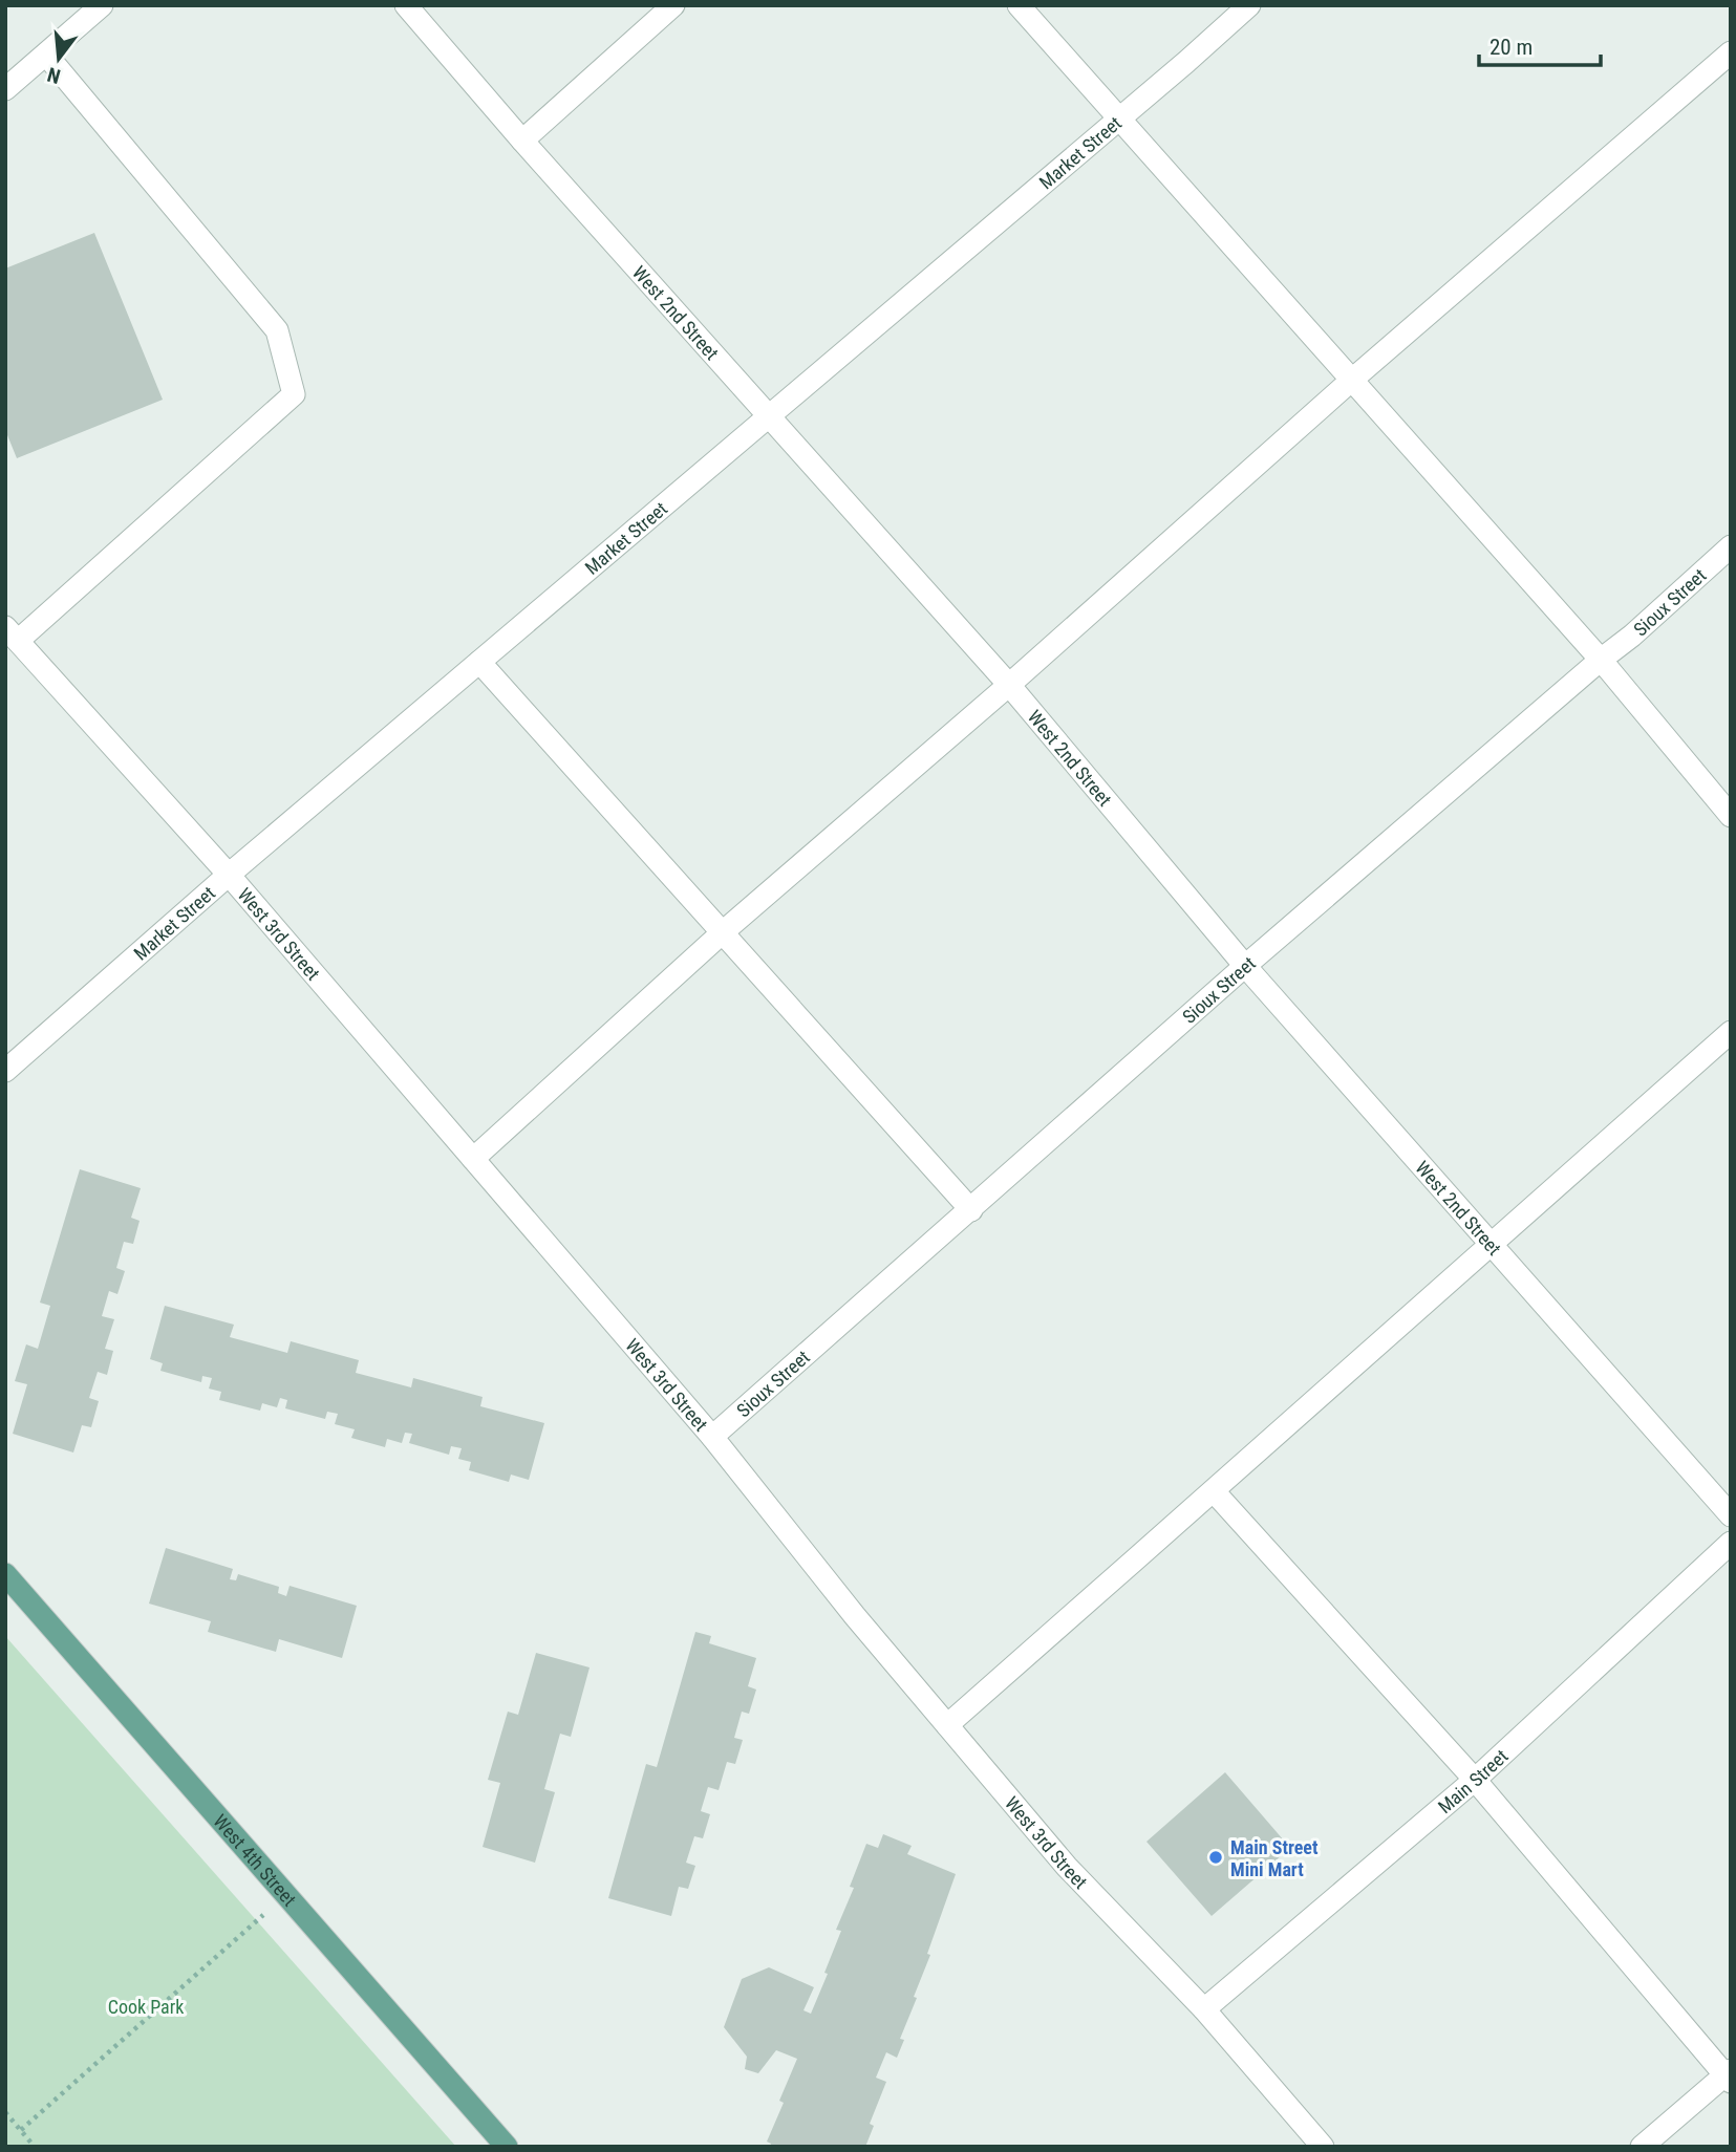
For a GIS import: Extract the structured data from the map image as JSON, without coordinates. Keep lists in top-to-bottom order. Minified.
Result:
{"streets":{"main road":["West 4th Street"],"street":["Market Street","West 2nd Street","Sioux Street","West 3rd Street","Main Street"]},"crossings":[["Market Street","West 2nd Street"],["Market Street","West 3rd Street"],["West 2nd Street","Sioux Street"],["Sioux Street","West 3rd Street"],["West 3rd Street","Main Street"]],"parks":["Cook Park"],"places":["Main Street Mini Mart"],"scale_bar":"20 m","north":"bottom"}
